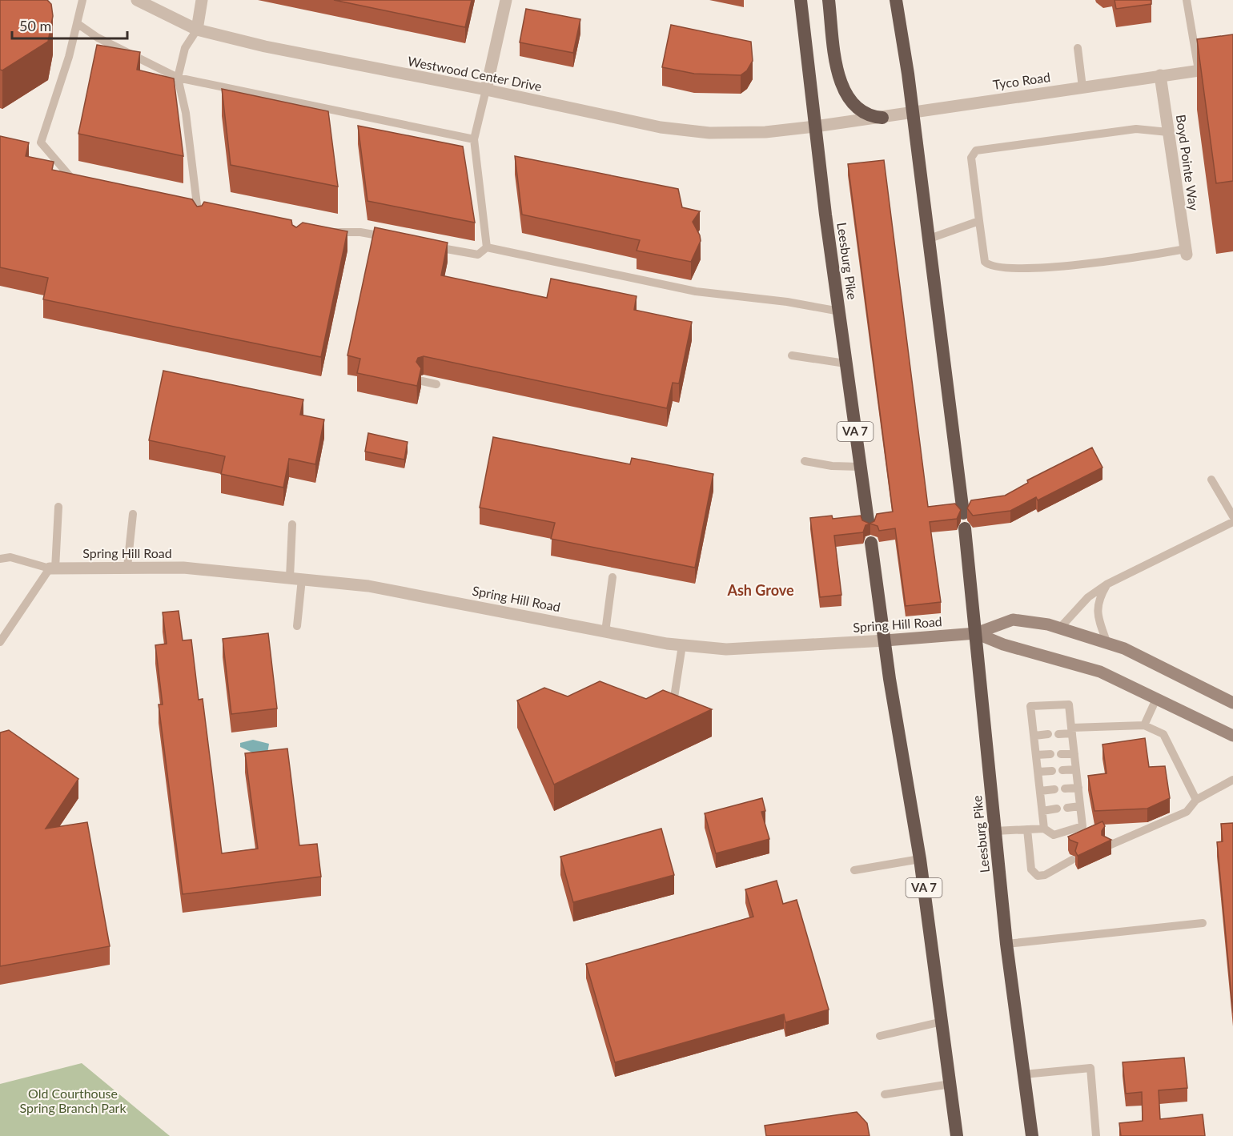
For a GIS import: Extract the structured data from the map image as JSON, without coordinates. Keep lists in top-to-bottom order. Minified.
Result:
{"streets":{"highway":["Leesburg Pike","VA 7"],"main road":["Spring Hill Road"],"street":["Westwood Center Drive","Tyco Road","Boyd Pointe Way"]},"crossings":[["Westwood Center Drive","Tyco Road"],["Westwood Center Drive","Leesburg Pike"],["Tyco Road","Boyd Pointe Way"],["Tyco Road","Leesburg Pike"],["Leesburg Pike","Spring Hill Road"],["VA 7","Spring Hill Road"]],"districts":["Ash Grove"],"parks":["Old Courthouse Spring Branch Park"],"scale_bar":"50 m"}
